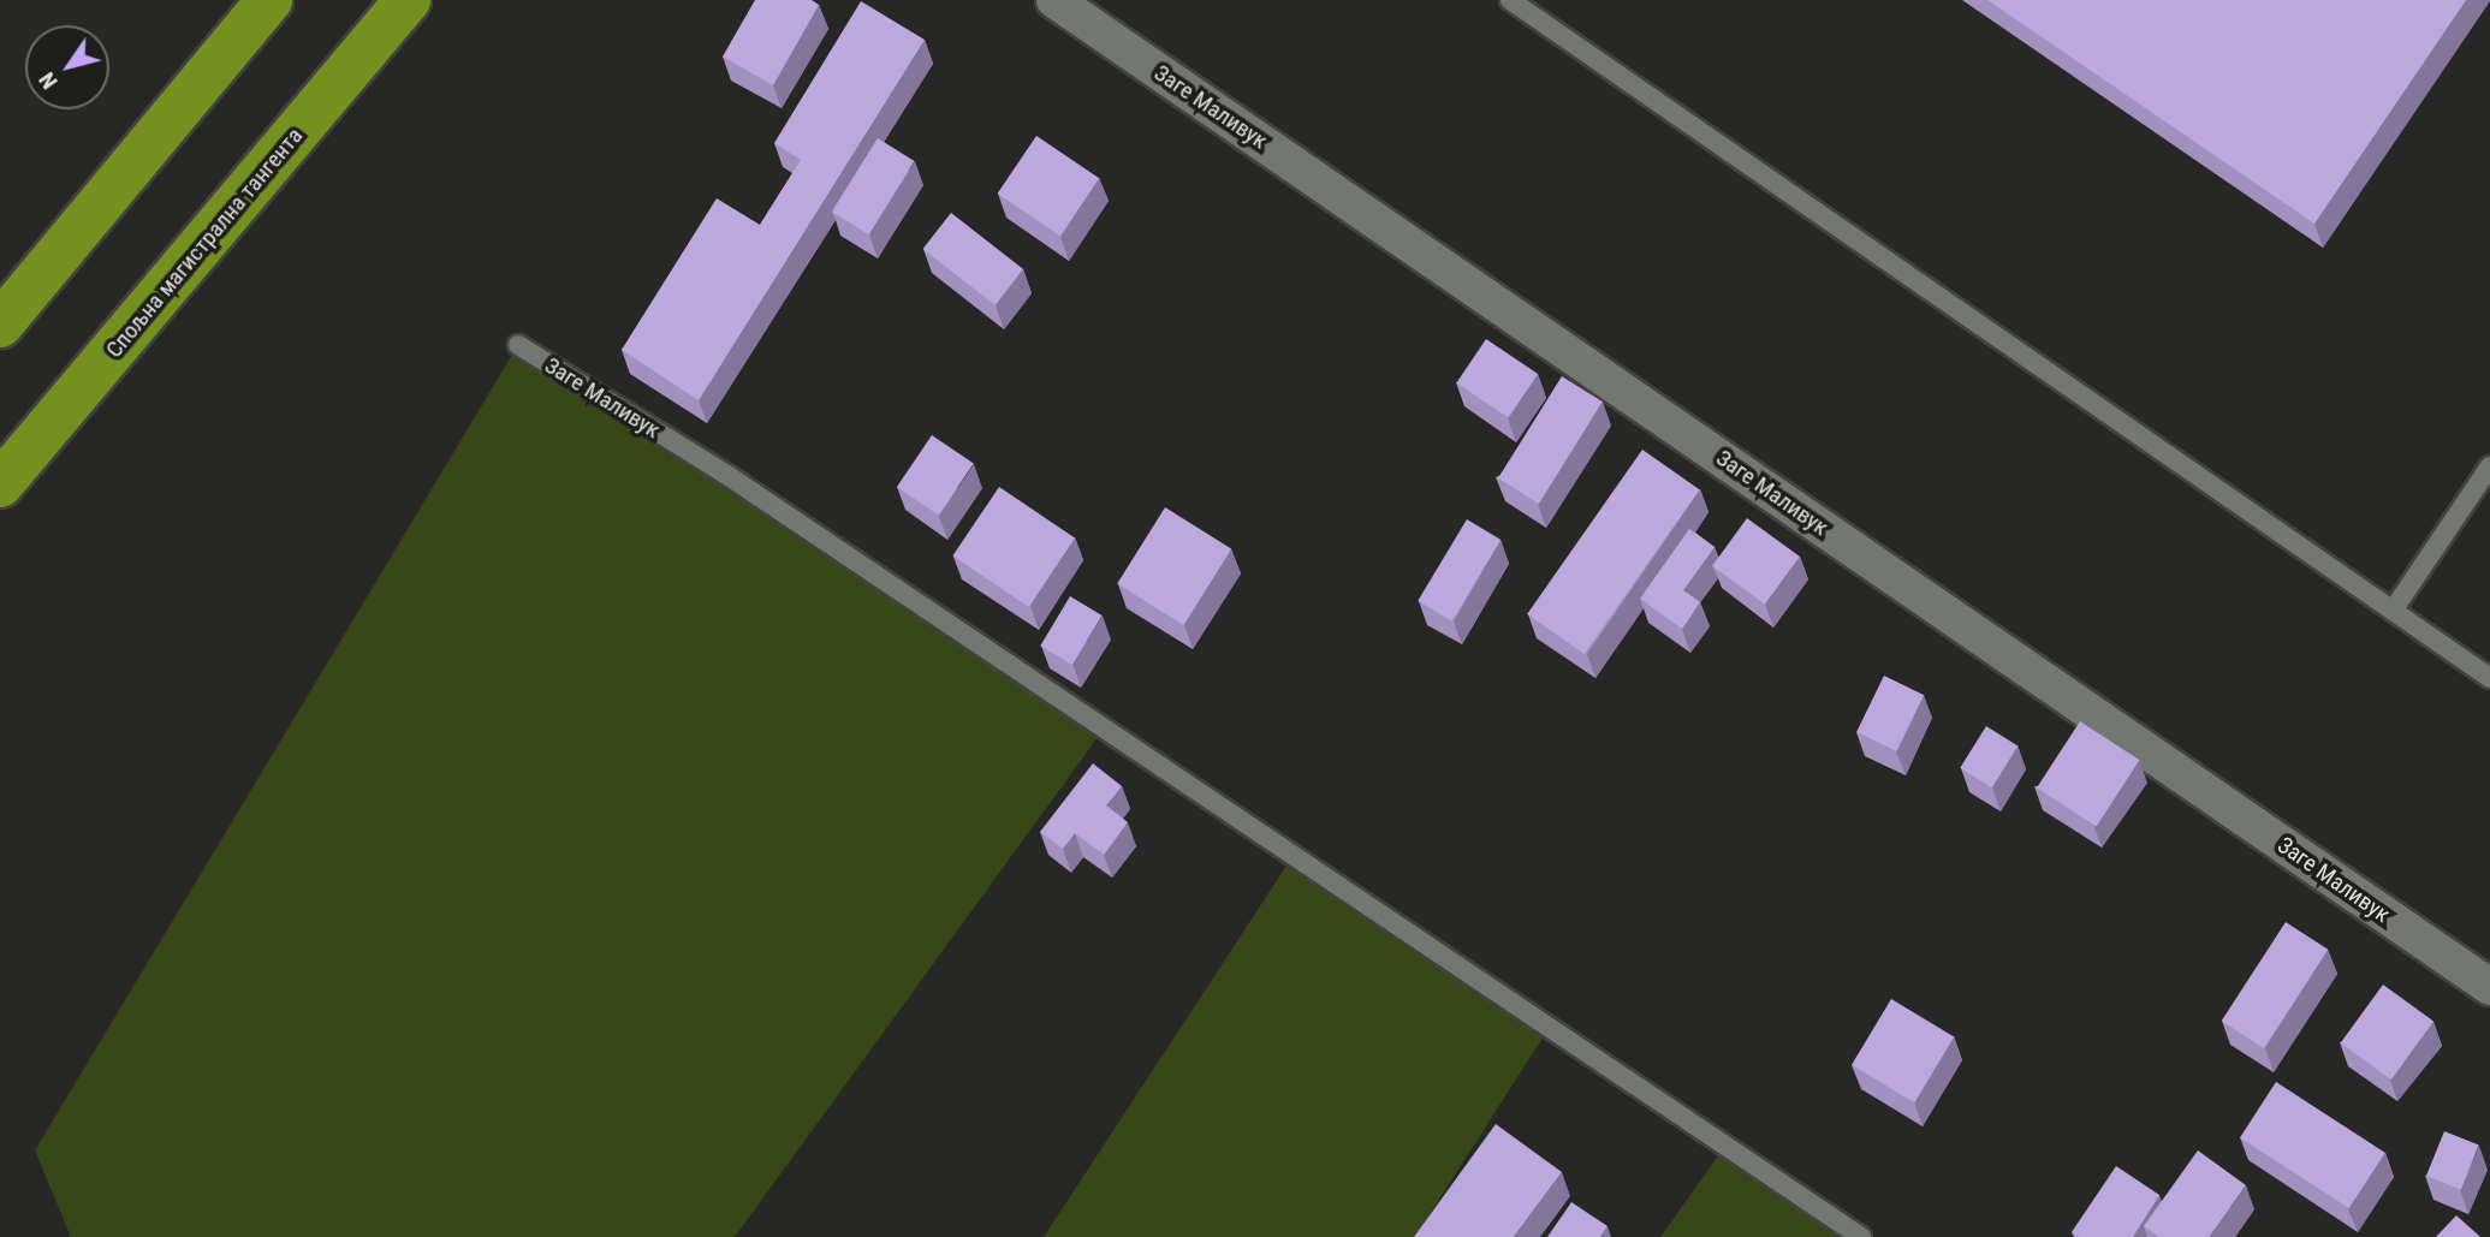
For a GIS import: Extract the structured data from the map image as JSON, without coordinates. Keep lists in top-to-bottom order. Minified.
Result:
{"streets":{"highway":["Спољна магистрална тангента"],"street":["Заге Маливук"]},"north":"bottom left"}
